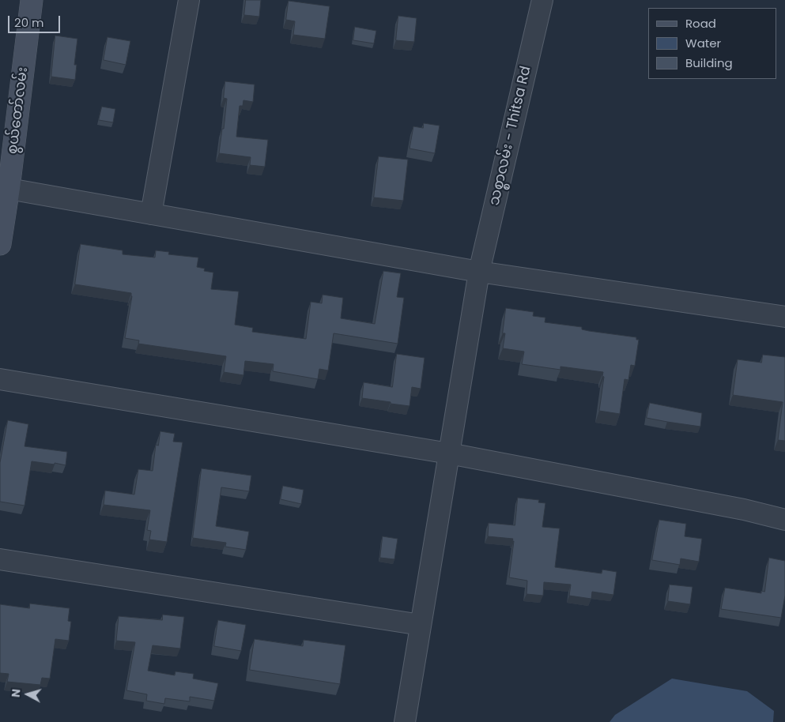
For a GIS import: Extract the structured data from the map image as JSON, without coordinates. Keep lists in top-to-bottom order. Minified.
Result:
{"streets":{"street":["စွယ်တော်လမ်း","သစ္စာလမ်း - Thitsa Rd"]},"legend":["Road","Water","Building"],"scale_bar":"20 m","north":"left"}
